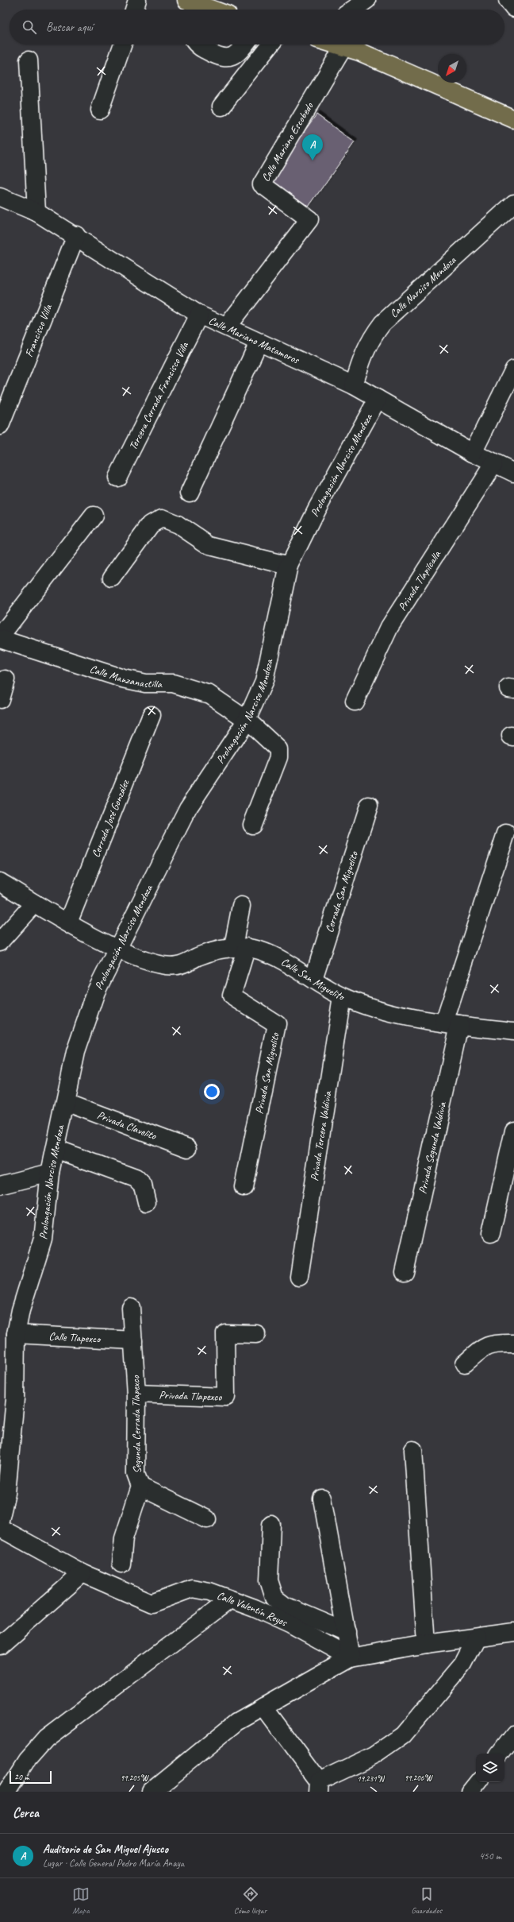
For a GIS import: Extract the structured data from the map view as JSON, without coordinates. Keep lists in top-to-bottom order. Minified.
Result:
{"streets":{"street":["Calle Mariano Escobedo","Calle Narciso Mendoza","Francisco Villa","Calle Mariano Matamoros","Tercera Cerrada Francisco Villa","Prolongación Narciso Mendoza","Privada Tlapilcalla","Calle Manzanastilla","Cerrada José González","Cerrada San Miguelito","Calle San Miguelito","Privada San Miguelito","Privada Clavelito","Privada Tercera Valdivia","Privada Segunda Valdivia","Calle Tlapexco","Privada Tlapexco","Segunda Cerrada Tlapexco","Calle Valentín Reyes"]},"crossings":[["Calle Mariano Escobedo","Calle Mariano Matamoros"],["Calle Narciso Mendoza","Calle Mariano Matamoros"],["Francisco Villa","Calle Mariano Matamoros"],["Calle Mariano Matamoros","Tercera Cerrada Francisco Villa"],["Calle Mariano Matamoros","Prolongación Narciso Mendoza"],["Calle Mariano Matamoros","Privada Tlapilcalla"],["Prolongación Narciso Mendoza","Calle Manzanastilla"],["Prolongación Narciso Mendoza","Privada Clavelito"],["Prolongación Narciso Mendoza","Calle Tlapexco"],["Cerrada San Miguelito","Calle San Miguelito"],["Calle San Miguelito","Privada San Miguelito"],["Calle San Miguelito","Privada Tercera Valdivia"],["Calle San Miguelito","Privada Segunda Valdivia"],["Calle Tlapexco","Segunda Cerrada Tlapexco"],["Privada Tlapexco","Segunda Cerrada Tlapexco"]],"scale_bar":"20 m","north":"bottom left","page":{"search":"Buscar aquí","pins":"A","scale":"20 m","heading":"Cerca","list":[{"mark":"A","name":"Auditorio de San Miguel Ajusco","note":"Lugar · Calle General Pedro María Anaya","value":"450 m"}],"nav":["Mapa","Cómo llegar","Guardados"]},"coordinates":["99.205°W","99.206°W","19.231°N"]}
